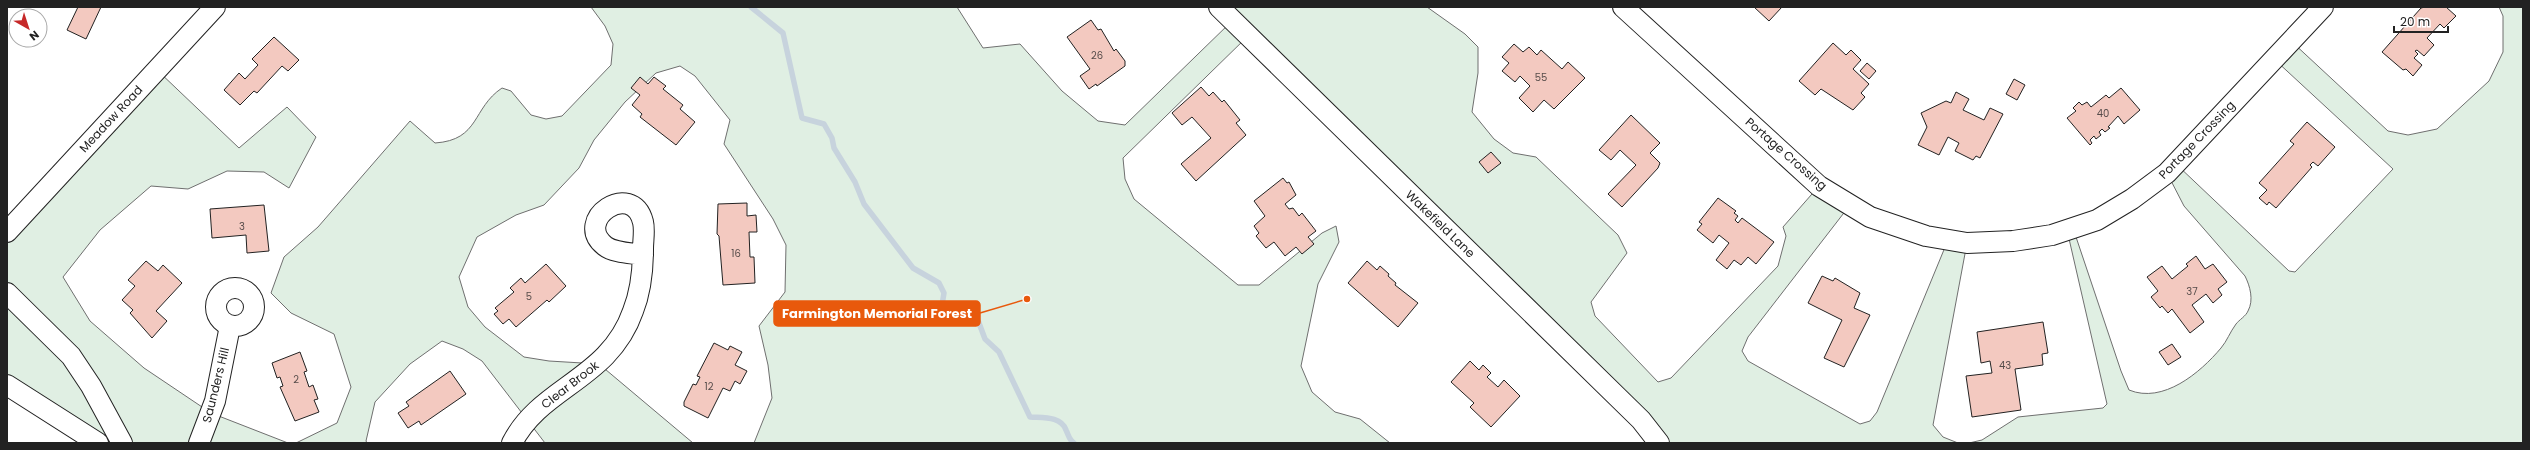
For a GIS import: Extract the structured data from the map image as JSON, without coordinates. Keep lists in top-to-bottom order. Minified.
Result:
{"streets":{"street":["Meadow Road","Portage Crossing","Wakefield Lane","Saunders Hill","Clear Brook"]},"places":["Farmington Memorial Forest"],"house_numbers":["26","55","40","3","16","37","5","43","2","12"],"scale_bar":"20 m","north":"bottom right"}
